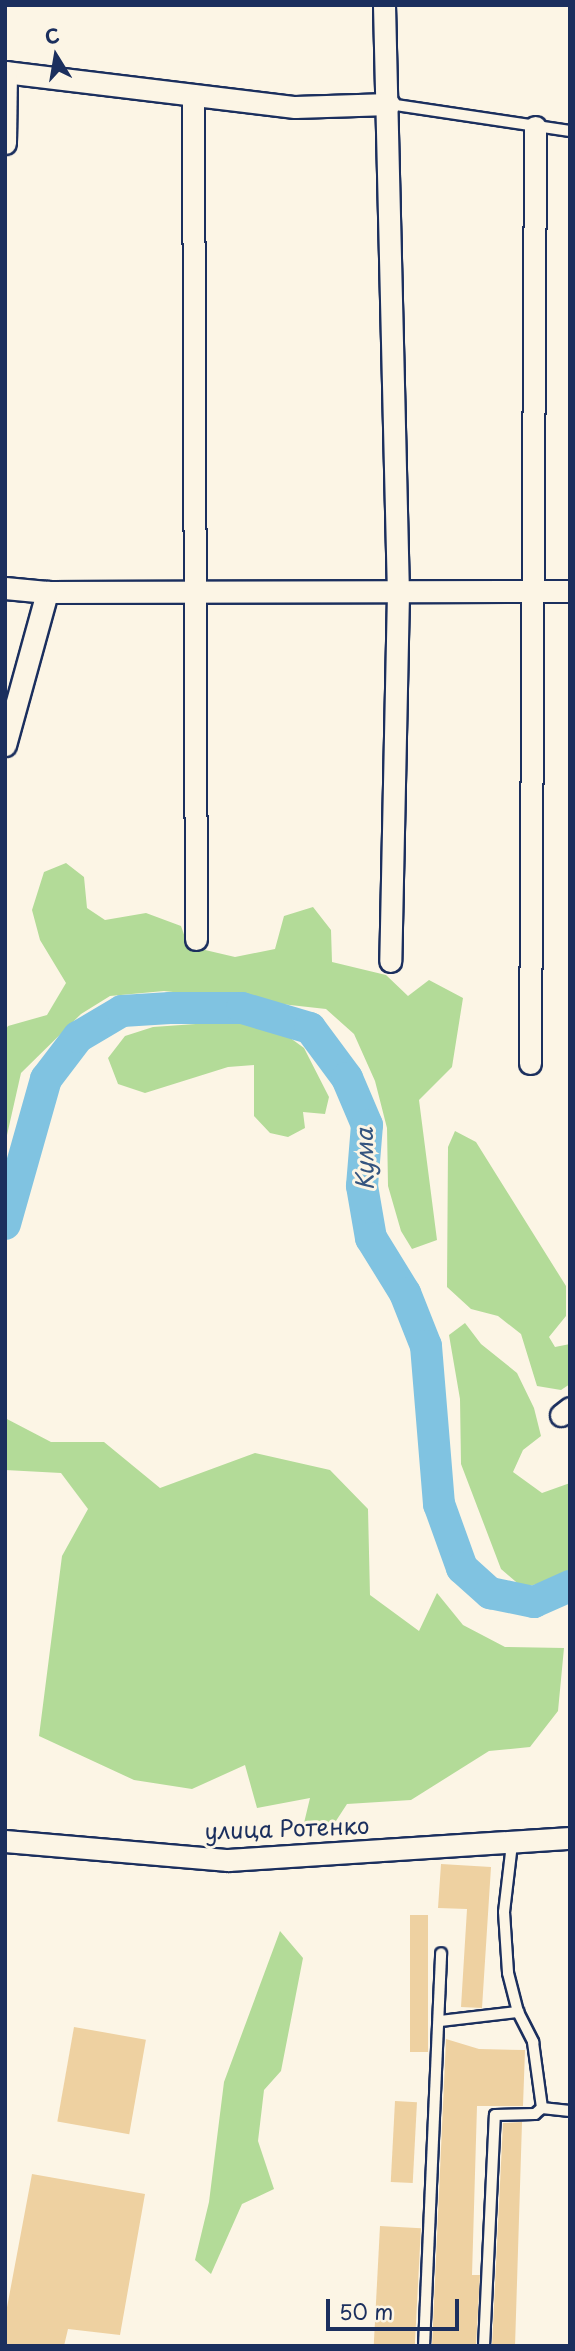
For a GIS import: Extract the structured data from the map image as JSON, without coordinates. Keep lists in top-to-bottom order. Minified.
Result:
{"streets":{"street":["улица Ротенко"]},"water":["Кума"],"scale_bar":"50 m","north":"top"}
